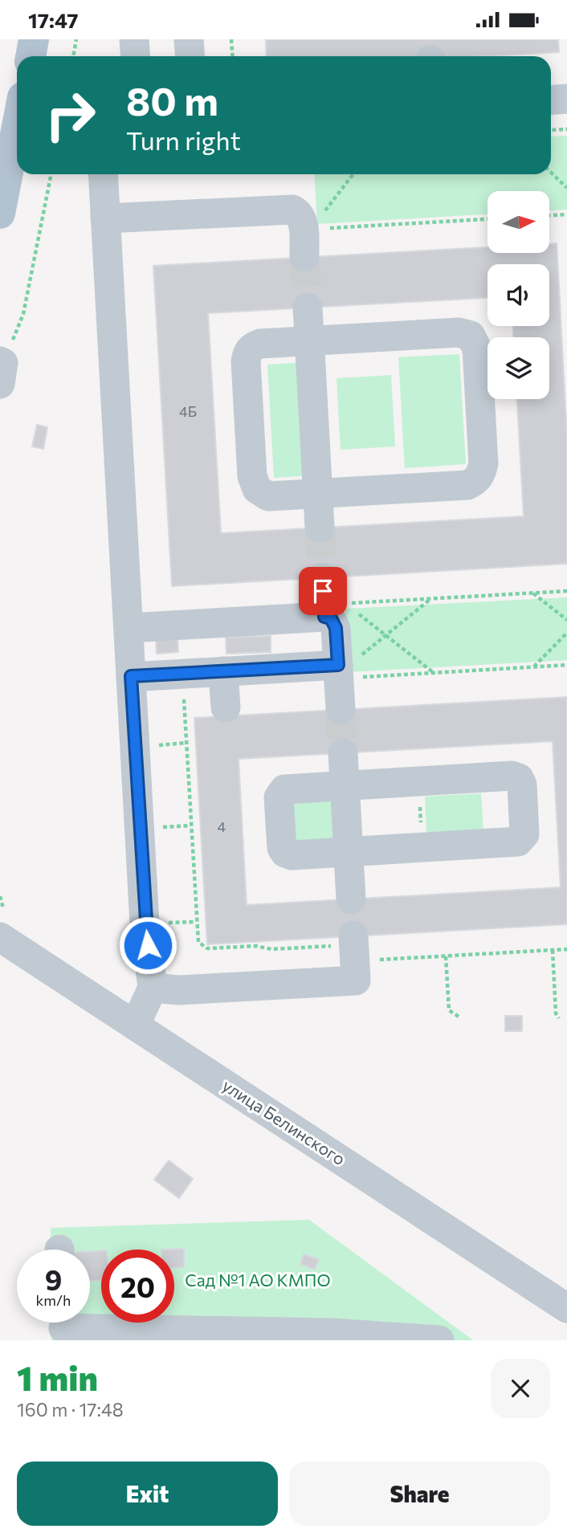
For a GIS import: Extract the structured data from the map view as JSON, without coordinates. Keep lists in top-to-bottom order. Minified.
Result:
{"streets":{"street":["улица Белинского"]},"parks":["Сад №1 АО КМПО"],"house_numbers":["4Б","4"],"north":"right","page":{"status":"17:47","turn":["80 m","Turn right"],"speed":"9 km/h","limit":"20","heading":["1 min","160 m · 17:48"],"buttons":["Exit","Share"]}}
